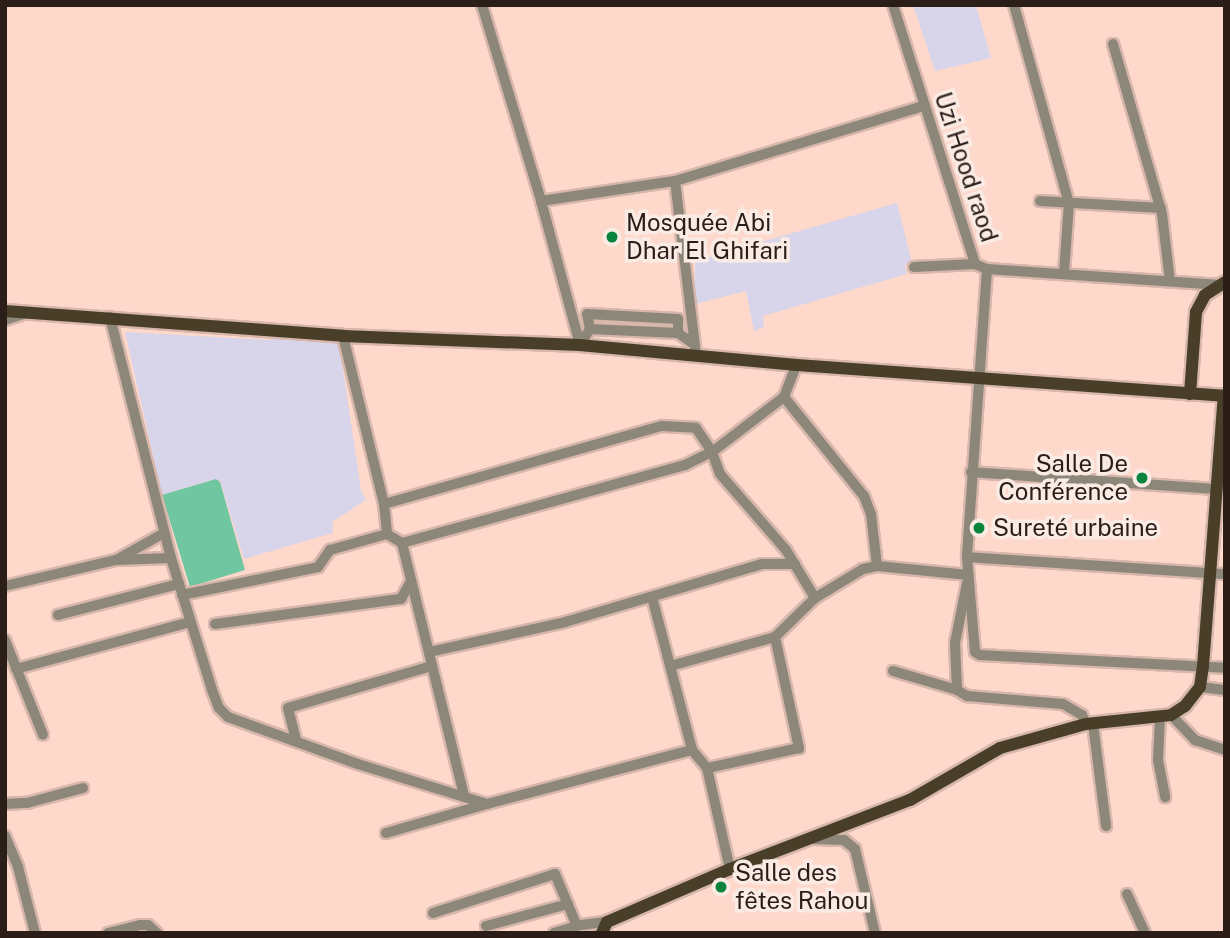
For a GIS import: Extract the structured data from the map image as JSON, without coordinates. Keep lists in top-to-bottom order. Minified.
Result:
{"streets":{"street":["Uzi Hood raod"]},"places":["Mosquée Abi Dhar El Ghifari","Salle De Conférence","Sureté urbaine","Salle des fêtes Rahou"]}
